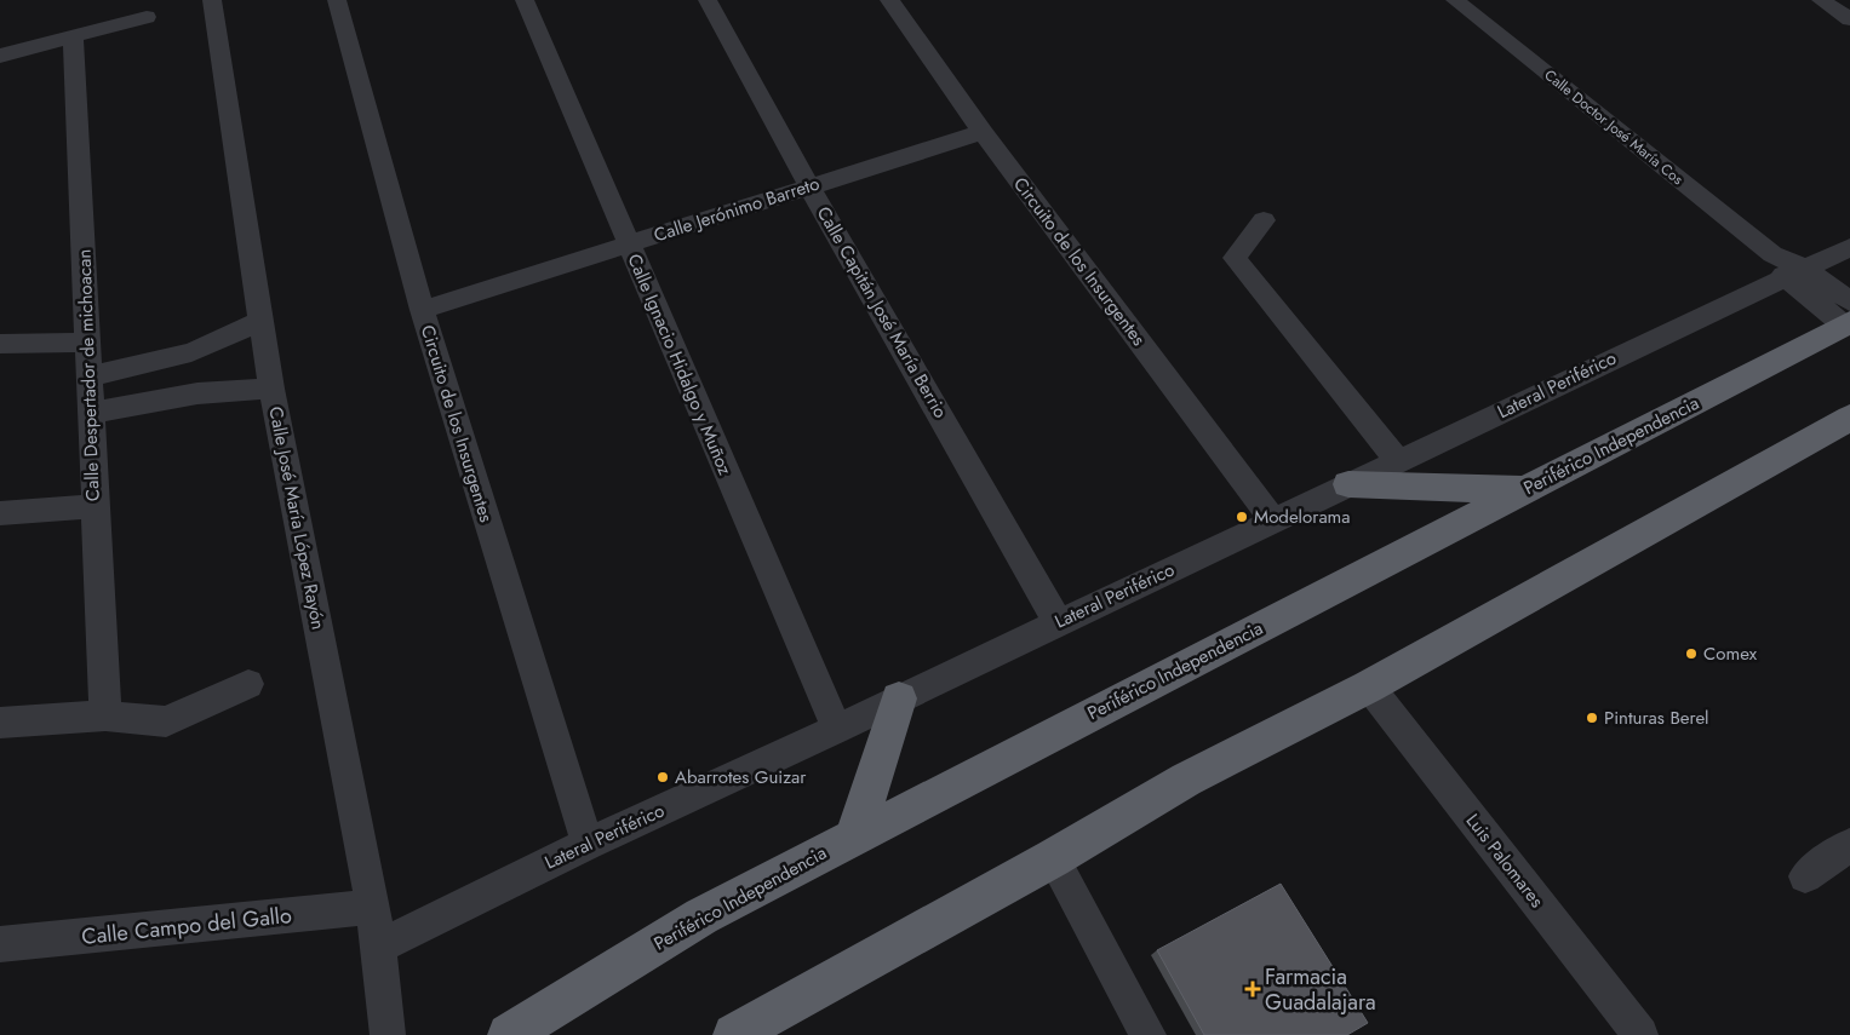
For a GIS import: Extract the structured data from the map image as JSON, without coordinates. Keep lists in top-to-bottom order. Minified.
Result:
{"streets":{"highway":["Periférico Independencia"],"street":["Calle Doctor José María Cos","Calle Jerónimo Barreto","Circuito de los Insurgentes","Calle Capitán José María Berrio","Calle Ignacio Hidalgo y Muñoz","Calle Despertador de michoacan","Lateral Periférico","Calle José María López Rayón","Luis Palomares","Calle Campo del Gallo"]},"crossings":[["Calle Doctor José María Cos","Lateral Periférico"],["Calle Doctor José María Cos","Periférico Independencia"],["Calle Jerónimo Barreto","Circuito de los Insurgentes"],["Calle Jerónimo Barreto","Calle Capitán José María Berrio"],["Calle Jerónimo Barreto","Calle Ignacio Hidalgo y Muñoz"],["Circuito de los Insurgentes","Lateral Periférico"],["Calle Capitán José María Berrio","Lateral Periférico"],["Calle Ignacio Hidalgo y Muñoz","Lateral Periférico"],["Lateral Periférico","Calle José María López Rayón"],["Calle José María López Rayón","Calle Campo del Gallo"]],"places":{"other":["Modelorama","Comex","Pinturas Berel","Abarrotes Guizar"],"health":["Farmacia Guadalajara"]}}
